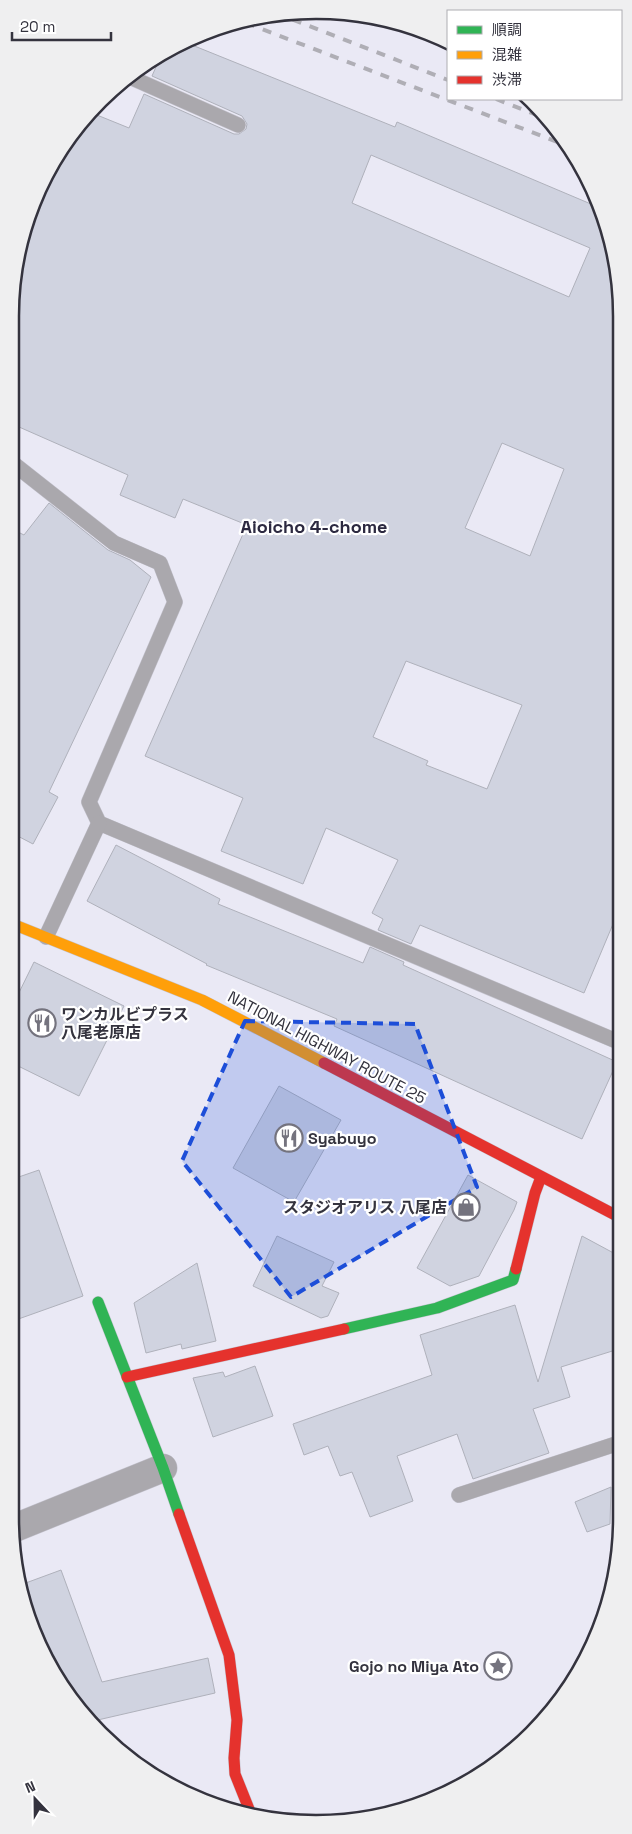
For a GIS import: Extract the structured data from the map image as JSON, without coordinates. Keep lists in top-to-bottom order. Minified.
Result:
{"streets":{"main road":["NATIONAL HIGHWAY ROUTE 25"]},"districts":["Aioicho 4-chome"],"places":{"restaurant":["ワンカルビプラス 八尾老原店","Syabuyo"],"shop":["スタジオアリス 八尾店"],"place":["Gojo no Miya Ato"]},"legend":["順調","混雑","渋滞"],"scale_bar":"20 m","north":"top"}
